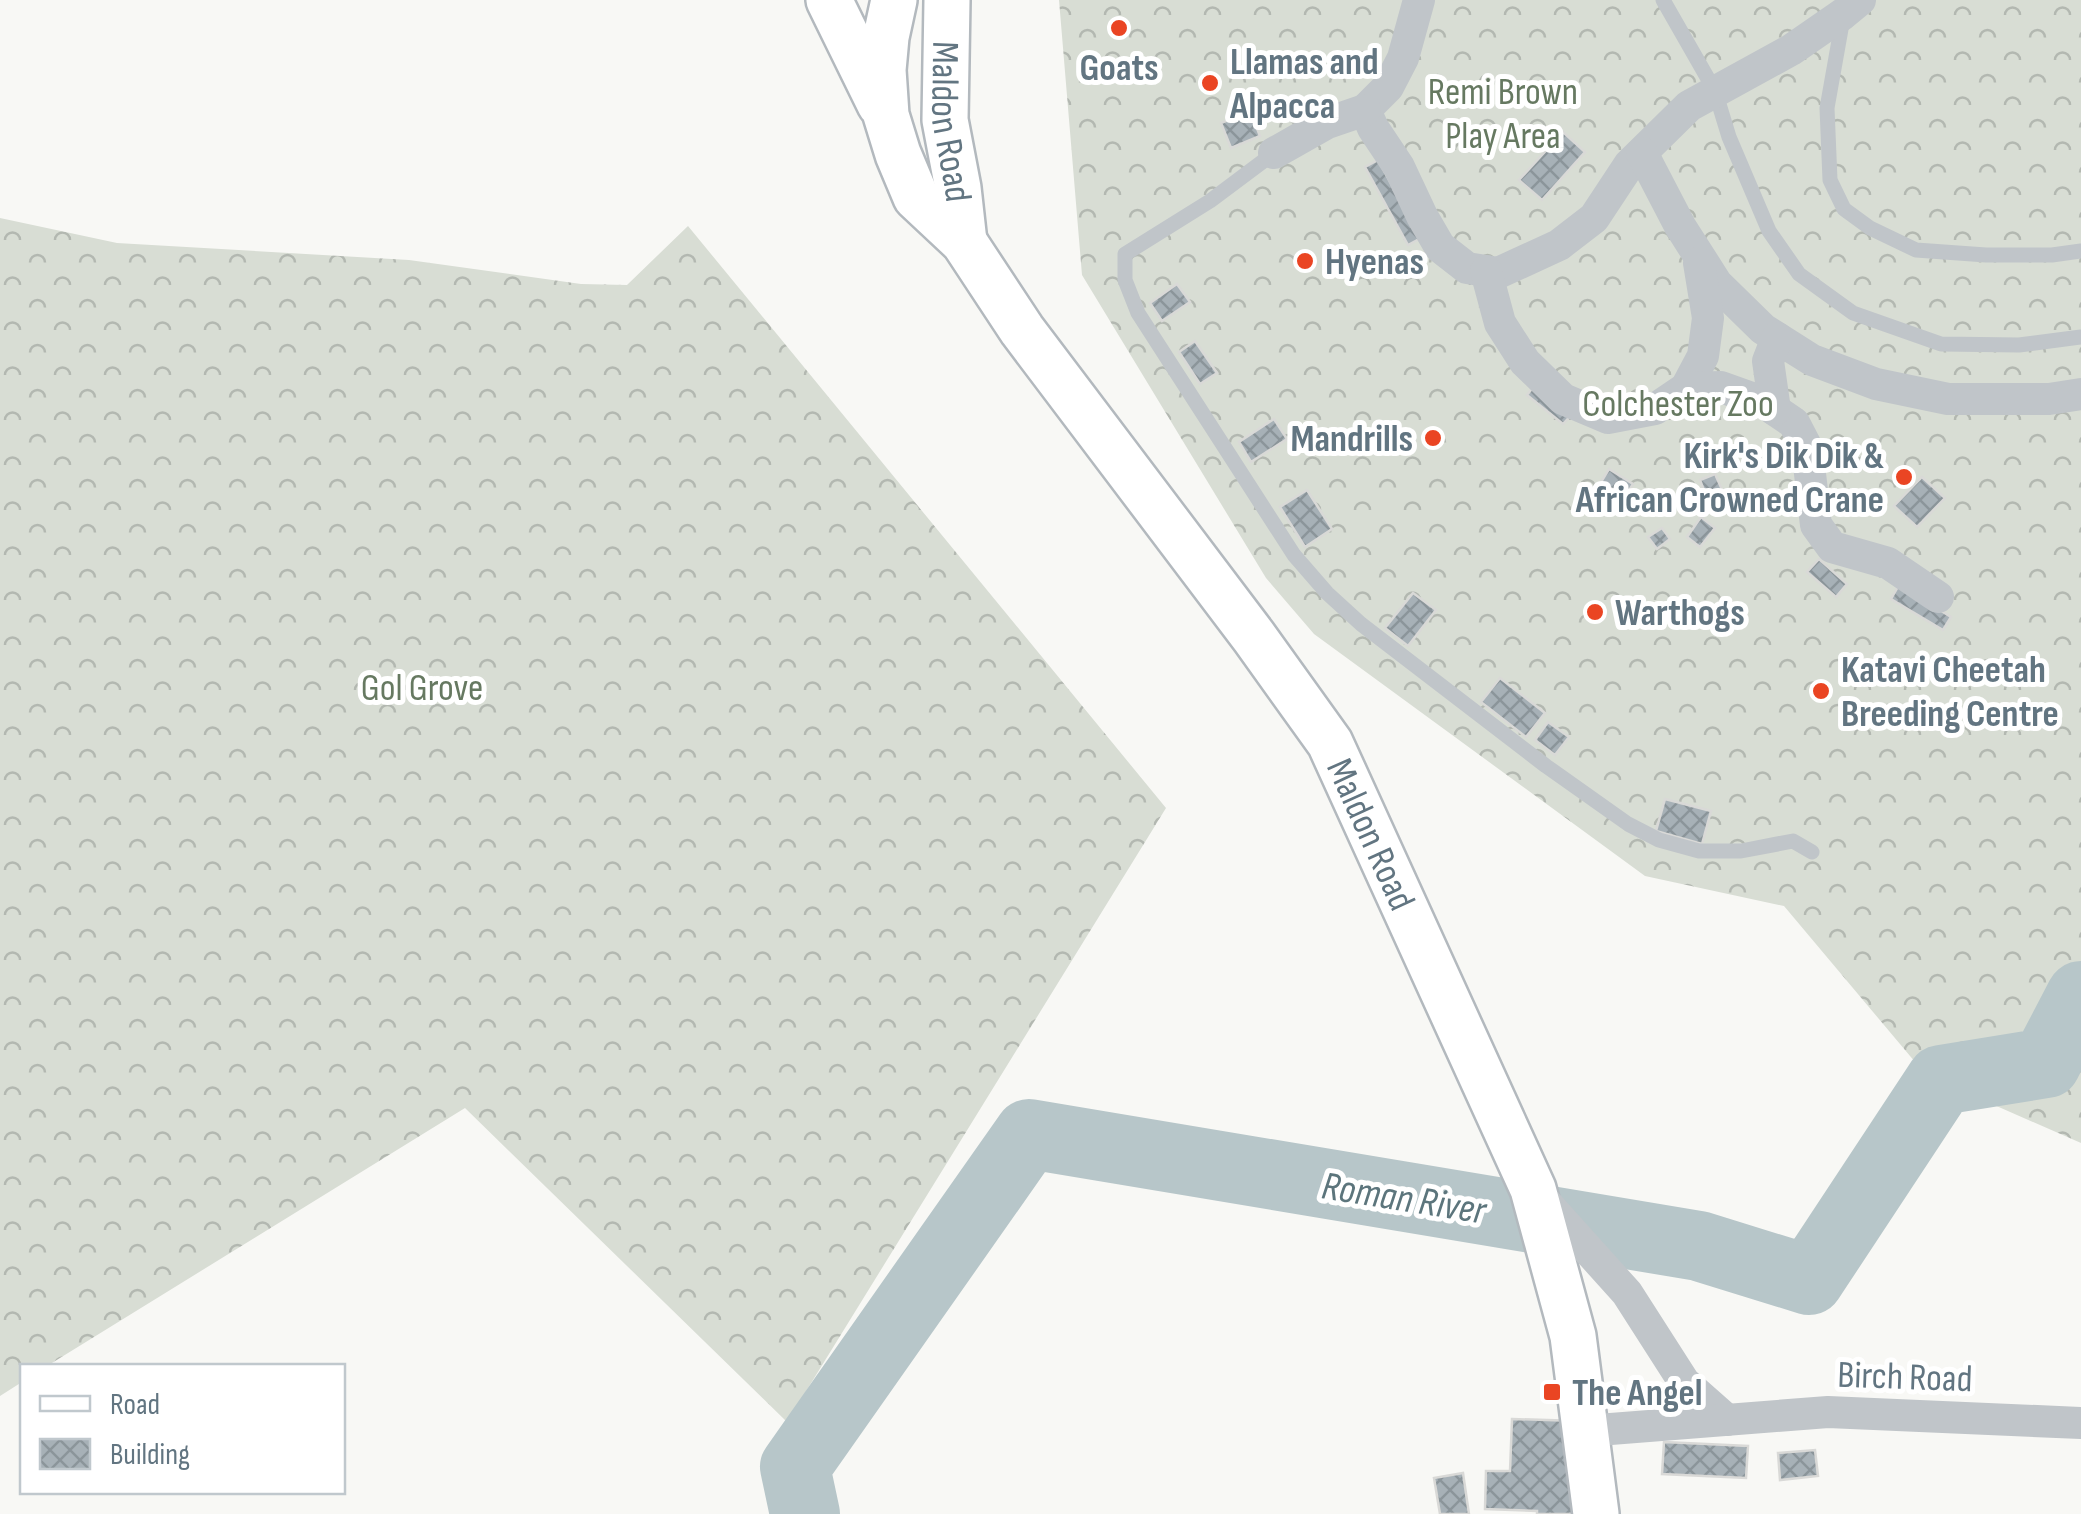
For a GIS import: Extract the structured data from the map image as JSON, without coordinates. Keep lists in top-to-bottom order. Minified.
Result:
{"streets":{"main road":["Maldon Road"],"street":["Birch Road"]},"crossings":[["Maldon Road","Birch Road"]],"water":["Roman River"],"parks":["Remi Brown Play Area","Colchester Zoo","Gol Grove"],"places":{"other":["Goats","Llamas and Alpacca","Hyenas","Mandrills","Kirk's Dik Dik & African Crowned Crane","Warthogs","Katavi Cheetah Breeding Centre"],"transit":["The Angel"]},"legend":["Road","Building"]}
